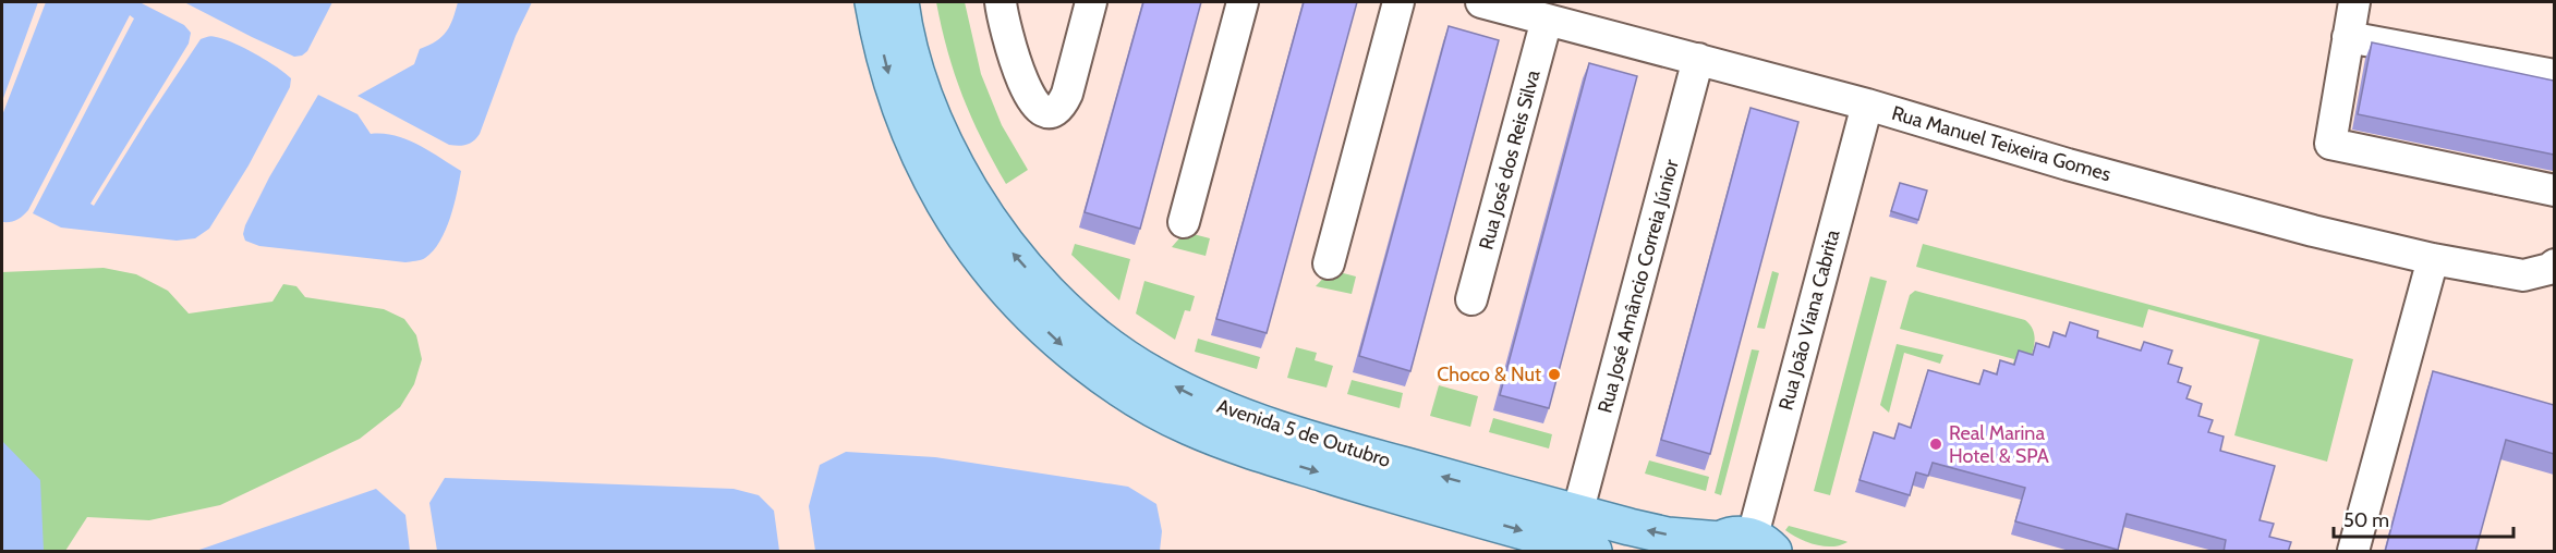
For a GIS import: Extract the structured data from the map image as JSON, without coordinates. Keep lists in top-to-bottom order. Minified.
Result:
{"streets":{"main road":["Avenida 5 de Outubro"],"street":["Rua Manuel Teixeira Gomes","Rua José dos Reis Silva","Rua José Amâncio Correia Júnior","Rua João Viana Cabrita"]},"crossings":[["Rua Manuel Teixeira Gomes","Rua José dos Reis Silva"],["Rua Manuel Teixeira Gomes","Rua José Amâncio Correia Júnior"],["Rua Manuel Teixeira Gomes","Rua João Viana Cabrita"],["Rua José Amâncio Correia Júnior","Avenida 5 de Outubro"],["Rua João Viana Cabrita","Avenida 5 de Outubro"]],"places":["Choco & Nut","Real Marina Hotel & SPA"],"scale_bar":"50 m"}
